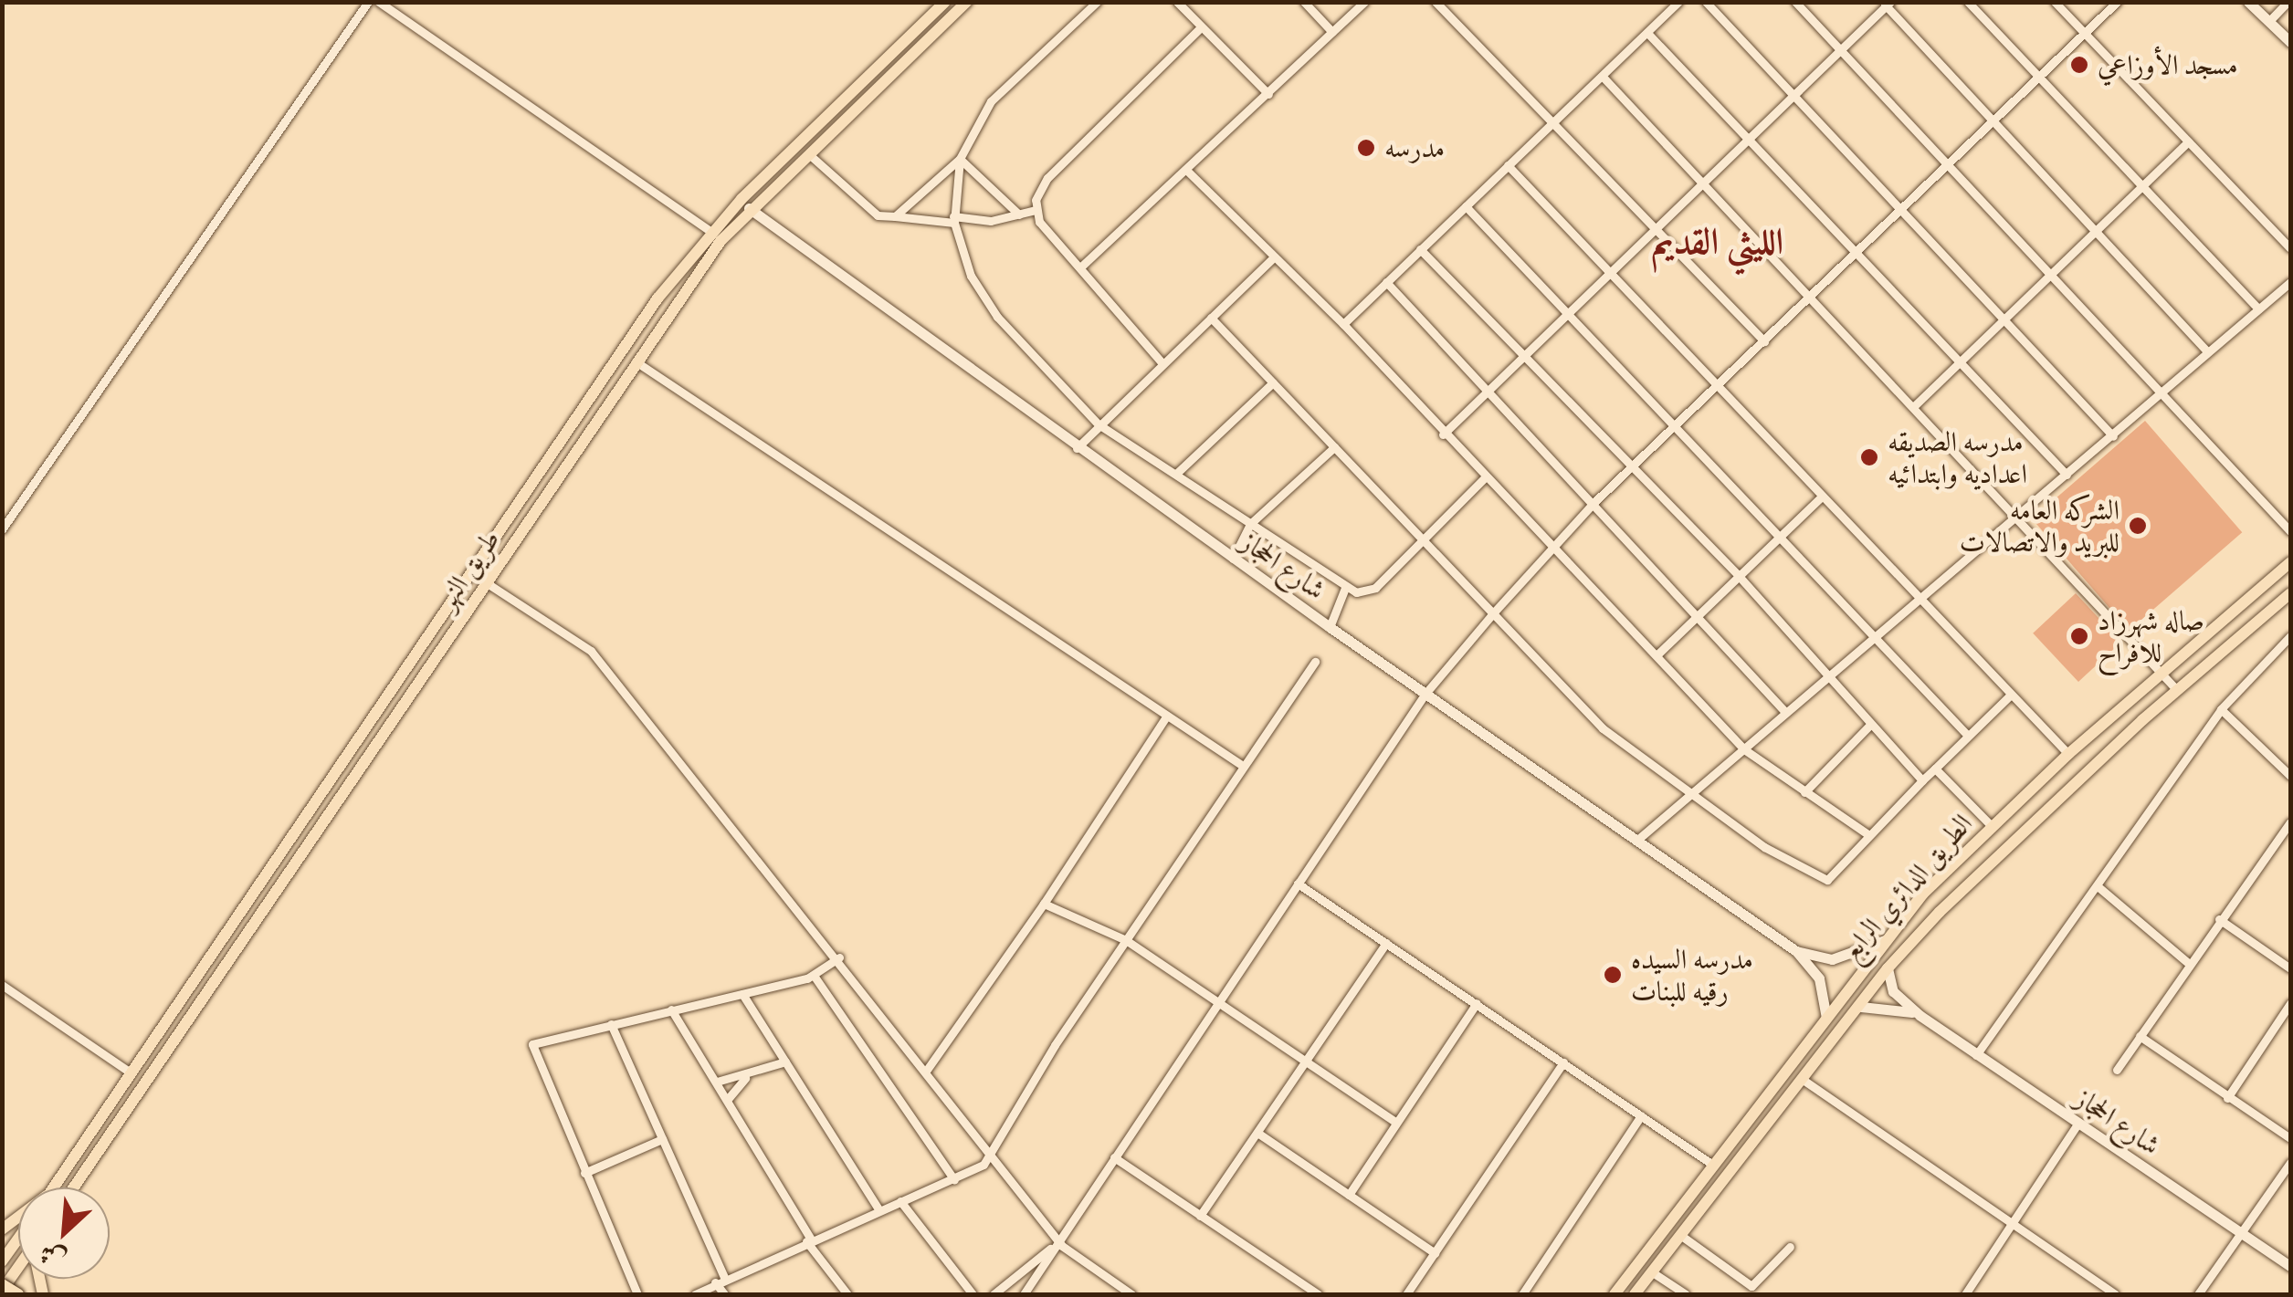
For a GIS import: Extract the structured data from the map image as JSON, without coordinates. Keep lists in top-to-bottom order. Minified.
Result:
{"streets":{"main road":["شارع الحجاز","طريق النهر","الطريق الدائري الرابع"]},"crossings":[["شارع الحجاز","طريق النهر"],["شارع الحجاز","الطريق الدائري الرابع"]],"districts":["الليثي القديم"],"places":["مسجد الأوزاعي","مدرسه","مدرسه الصديقه اعداديه وابتدائيه","الشركه العامه للبريد والاتصالات","صاله شهرزاد للافراح","مدرسه السيده رقيه للبنات"],"north":"bottom left"}
